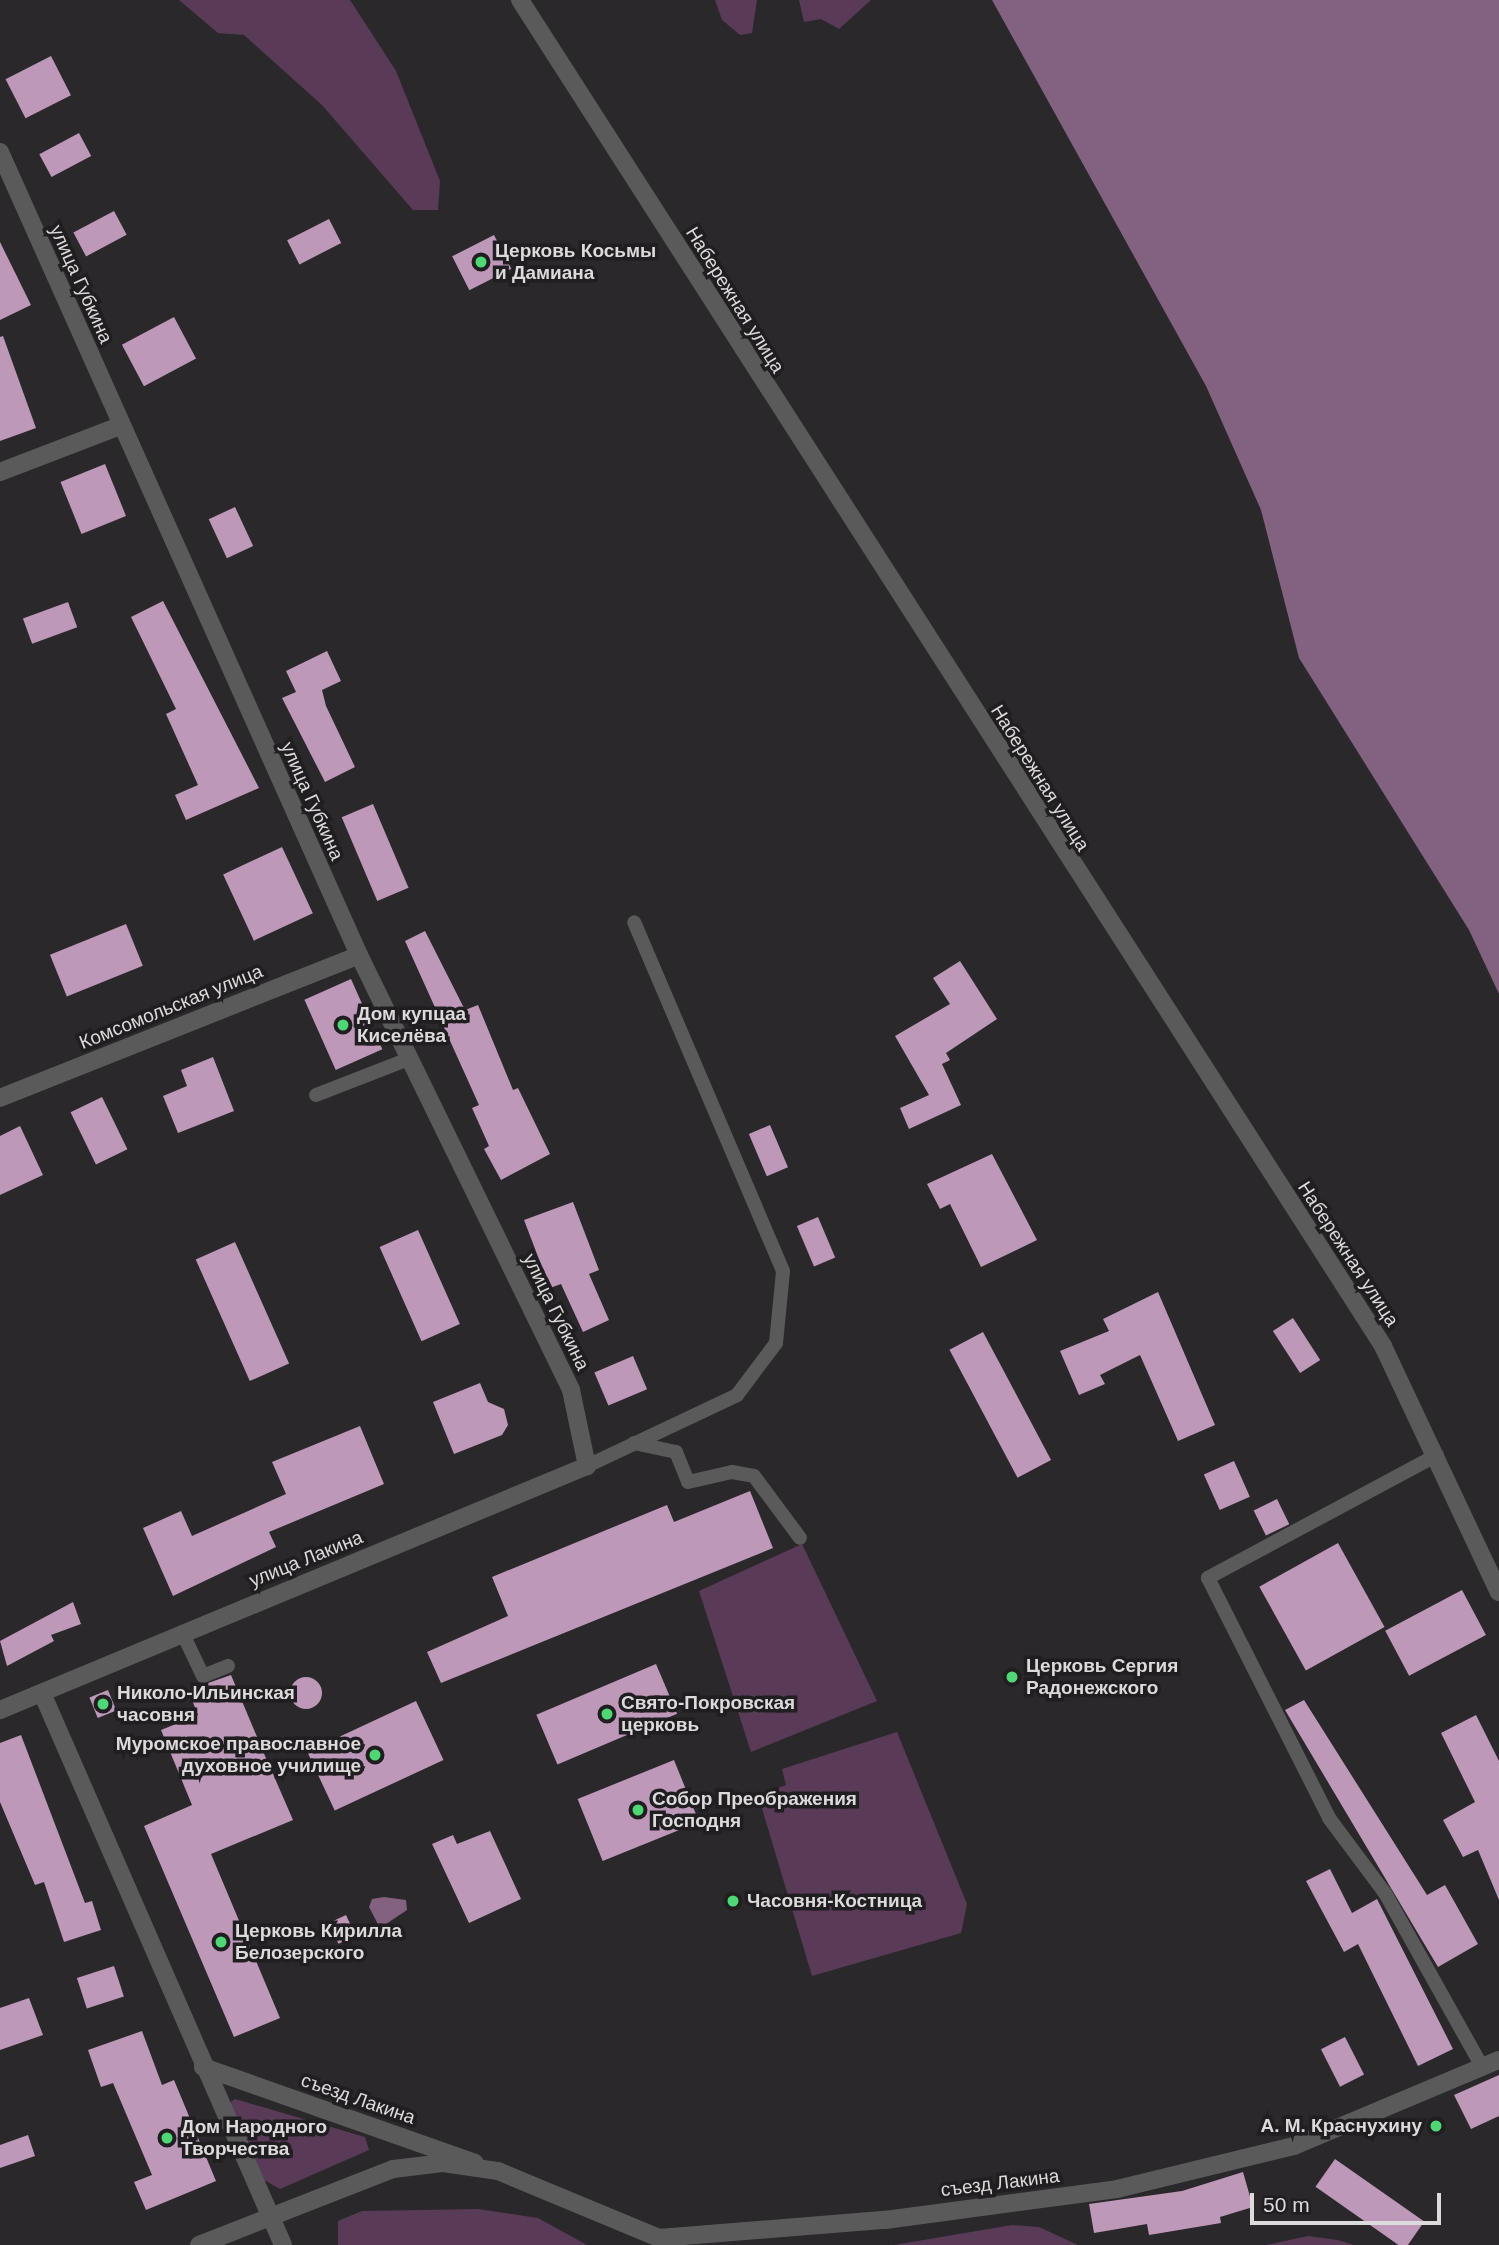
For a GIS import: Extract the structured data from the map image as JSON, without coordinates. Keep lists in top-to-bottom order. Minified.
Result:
{"streets":{"street":["улица Губкина","Набережная улица","Комсомольская улица","улица Лакина","съезд Лакина"]},"crossings":[["улица Губкина","Комсомольская улица"],["улица Губкина","улица Лакина"]],"places":["Церковь Косьмы и Дамиана","Дом купцаа Киселёва","Церковь Сергия Радонежского","Николо-Ильинская часовня","Свято-Покровская церковь","Муромское православное духовное училище","Собор Преображения Господня","Часовня-Костница","Церковь Кирилла Белозерского","А. М. Краснухину","Дом Народного Творчества"],"scale_bar":"50 m"}
